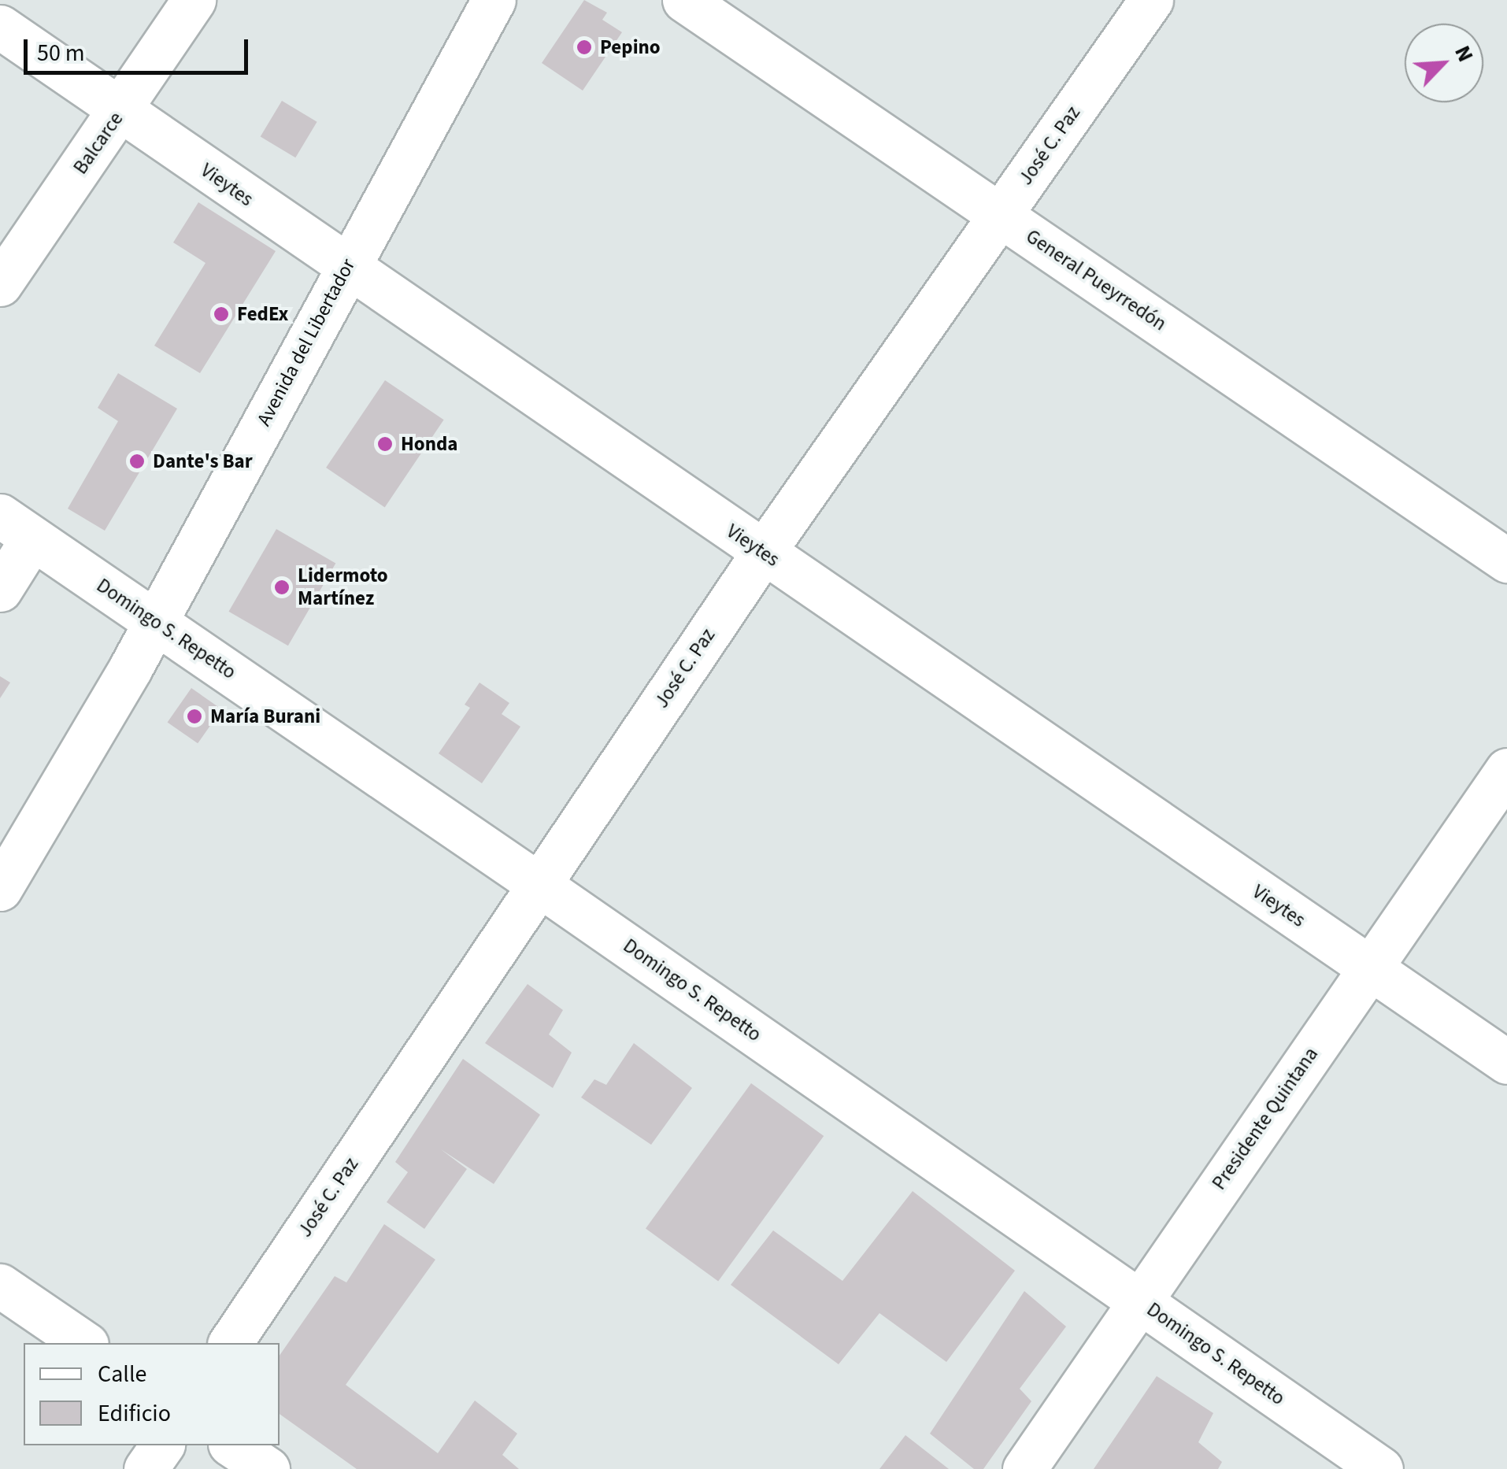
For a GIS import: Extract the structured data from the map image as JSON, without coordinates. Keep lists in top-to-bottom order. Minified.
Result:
{"streets":{"street":["Balcarce","José C. Paz","Vieytes","General Pueyrredón","Avenida del Libertador","Domingo S. Repetto","Presidente Quintana"]},"crossings":[["Balcarce","Vieytes"],["José C. Paz","Vieytes"],["José C. Paz","General Pueyrredón"],["José C. Paz","Domingo S. Repetto"],["Vieytes","Avenida del Libertador"],["Vieytes","Presidente Quintana"],["Avenida del Libertador","Domingo S. Repetto"],["Domingo S. Repetto","Presidente Quintana"]],"places":["Pepino","FedEx","Honda","Dante's Bar","Lidermoto Martínez","María Burani"],"legend":["Calle","Edificio"],"scale_bar":"50 m","north":"top right"}
